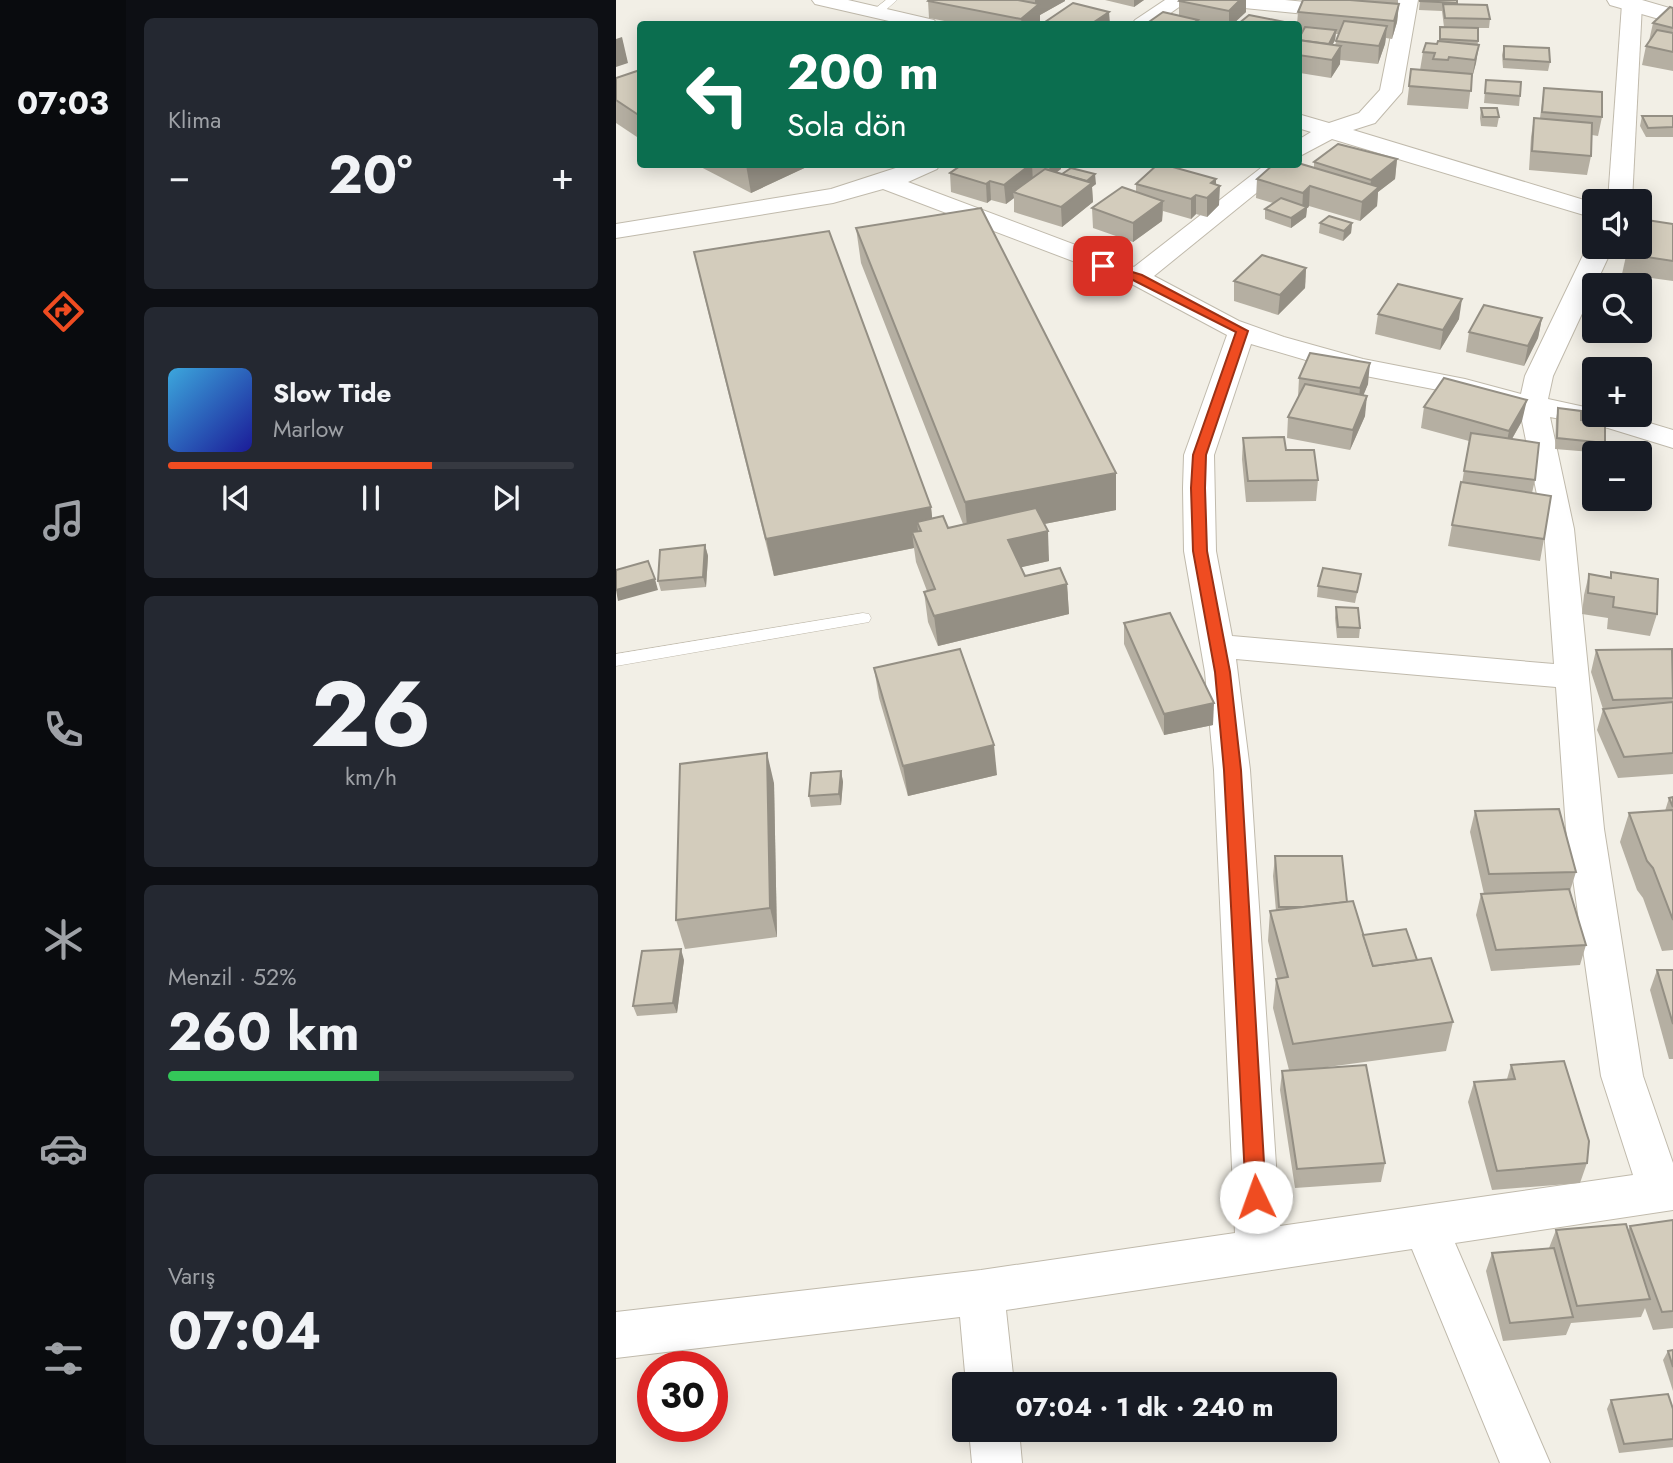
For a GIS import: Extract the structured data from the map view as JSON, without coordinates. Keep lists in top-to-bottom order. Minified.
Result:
{"page":{"tabs":"07:03","tile":["Klima",["26","km/h"],["Menzil · 52%","260 km"],["Varış","07:04"]],"turn":["200 m","Sola dön"],"heat":["−","20°","+"],"map_buttons":["+","−"],"song":["Slow Tide","Marlow"],"limit":"30","trip":"07:04 · 1 dk · 240 m"}}
